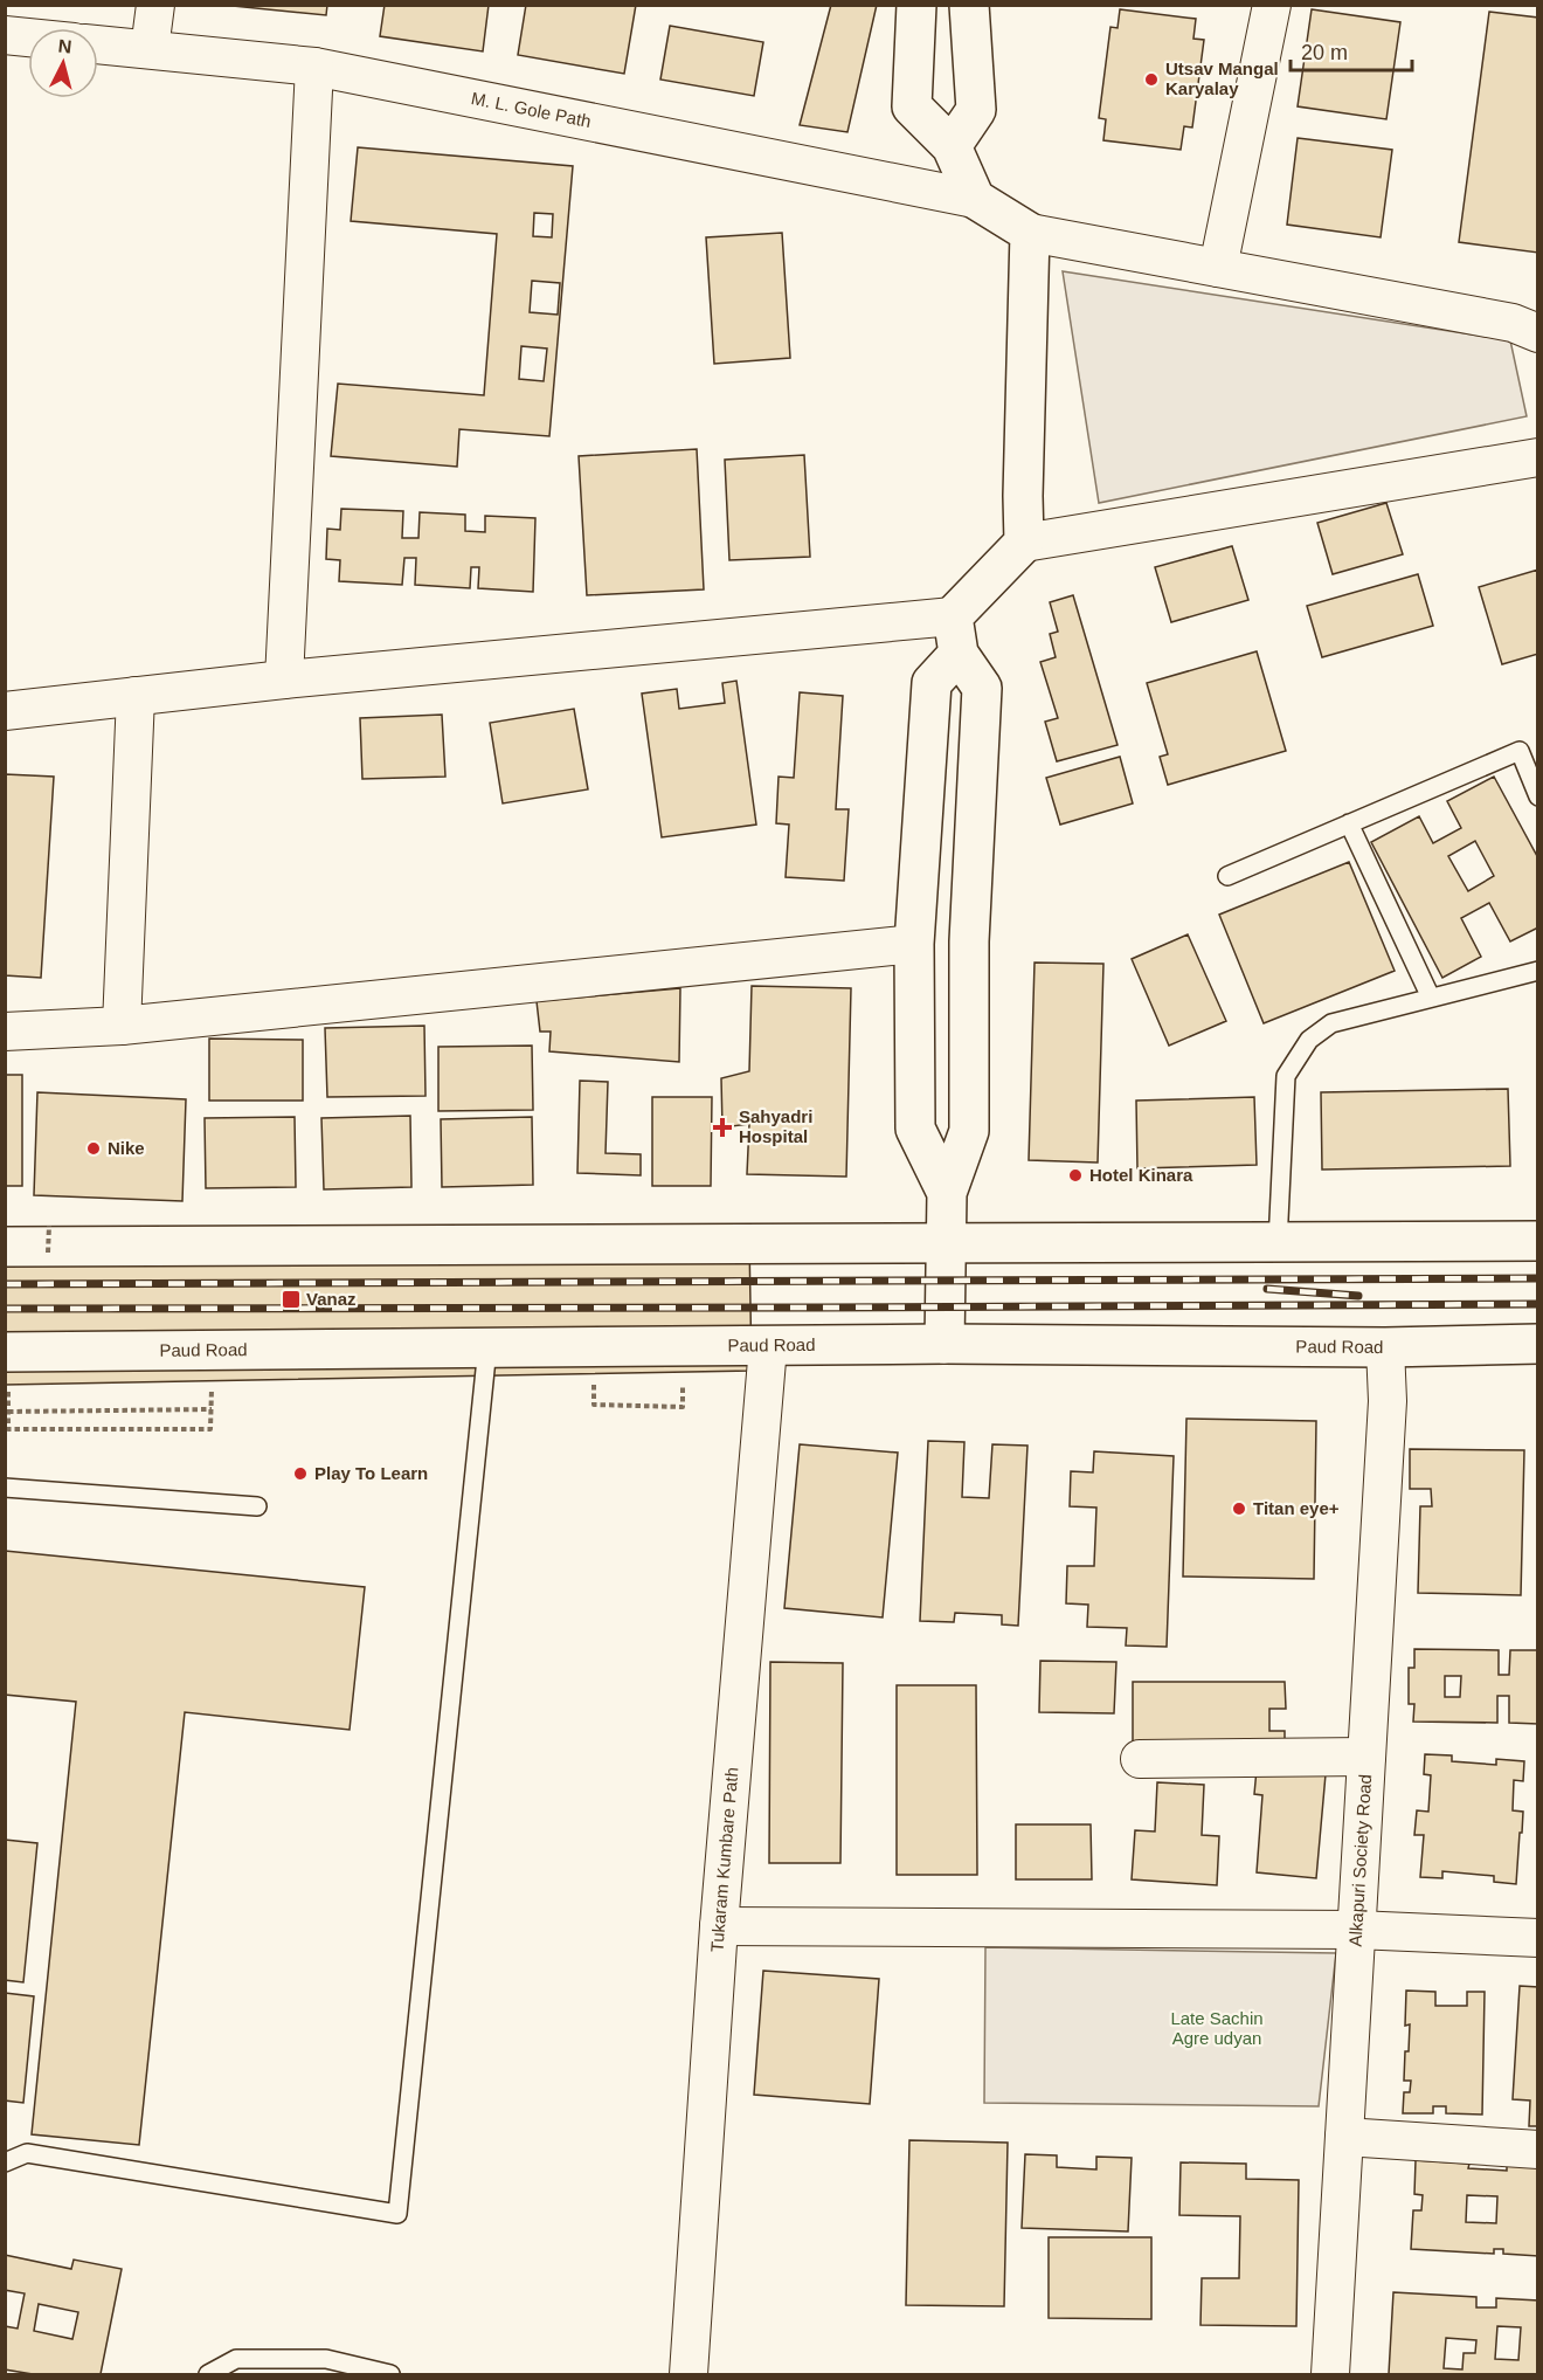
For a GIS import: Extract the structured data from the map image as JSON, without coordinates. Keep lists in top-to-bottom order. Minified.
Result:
{"streets":{"main road":["Paud Road"],"street":["M. L. Gole Path","Tukaram Kumbare Path","Alkapuri Society Road"]},"crossings":[["Paud Road","Tukaram Kumbare Path"],["Paud Road","Alkapuri Society Road"]],"parks":["Late Sachin Agre udyan"],"places":{"other":["Utsav Mangal Karyalay","Nike","Hotel Kinara","Play To Learn","Titan eye+"],"health":["Sahyadri Hospital"],"transit":["Vanaz"]},"scale_bar":"20 m","north":"top"}
